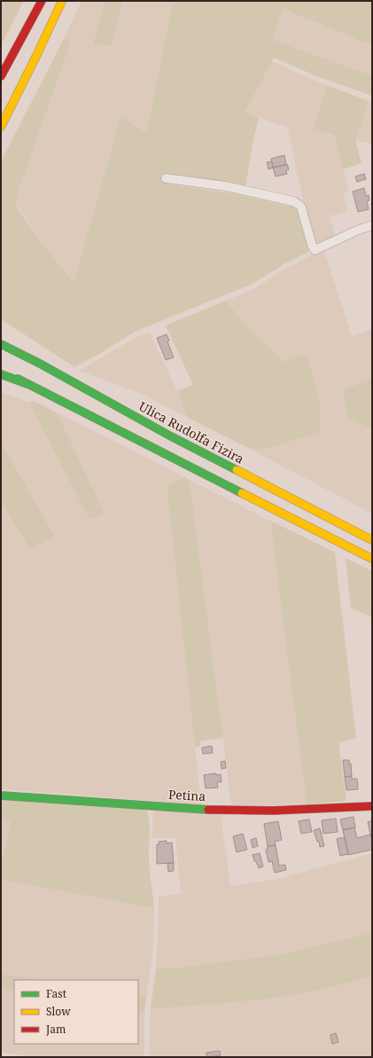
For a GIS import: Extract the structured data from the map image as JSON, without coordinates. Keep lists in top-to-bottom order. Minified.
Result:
{"streets":{"main road":["Ulica Rudolfa Fizira","Petina"]},"legend":["Fast","Slow","Jam"]}
